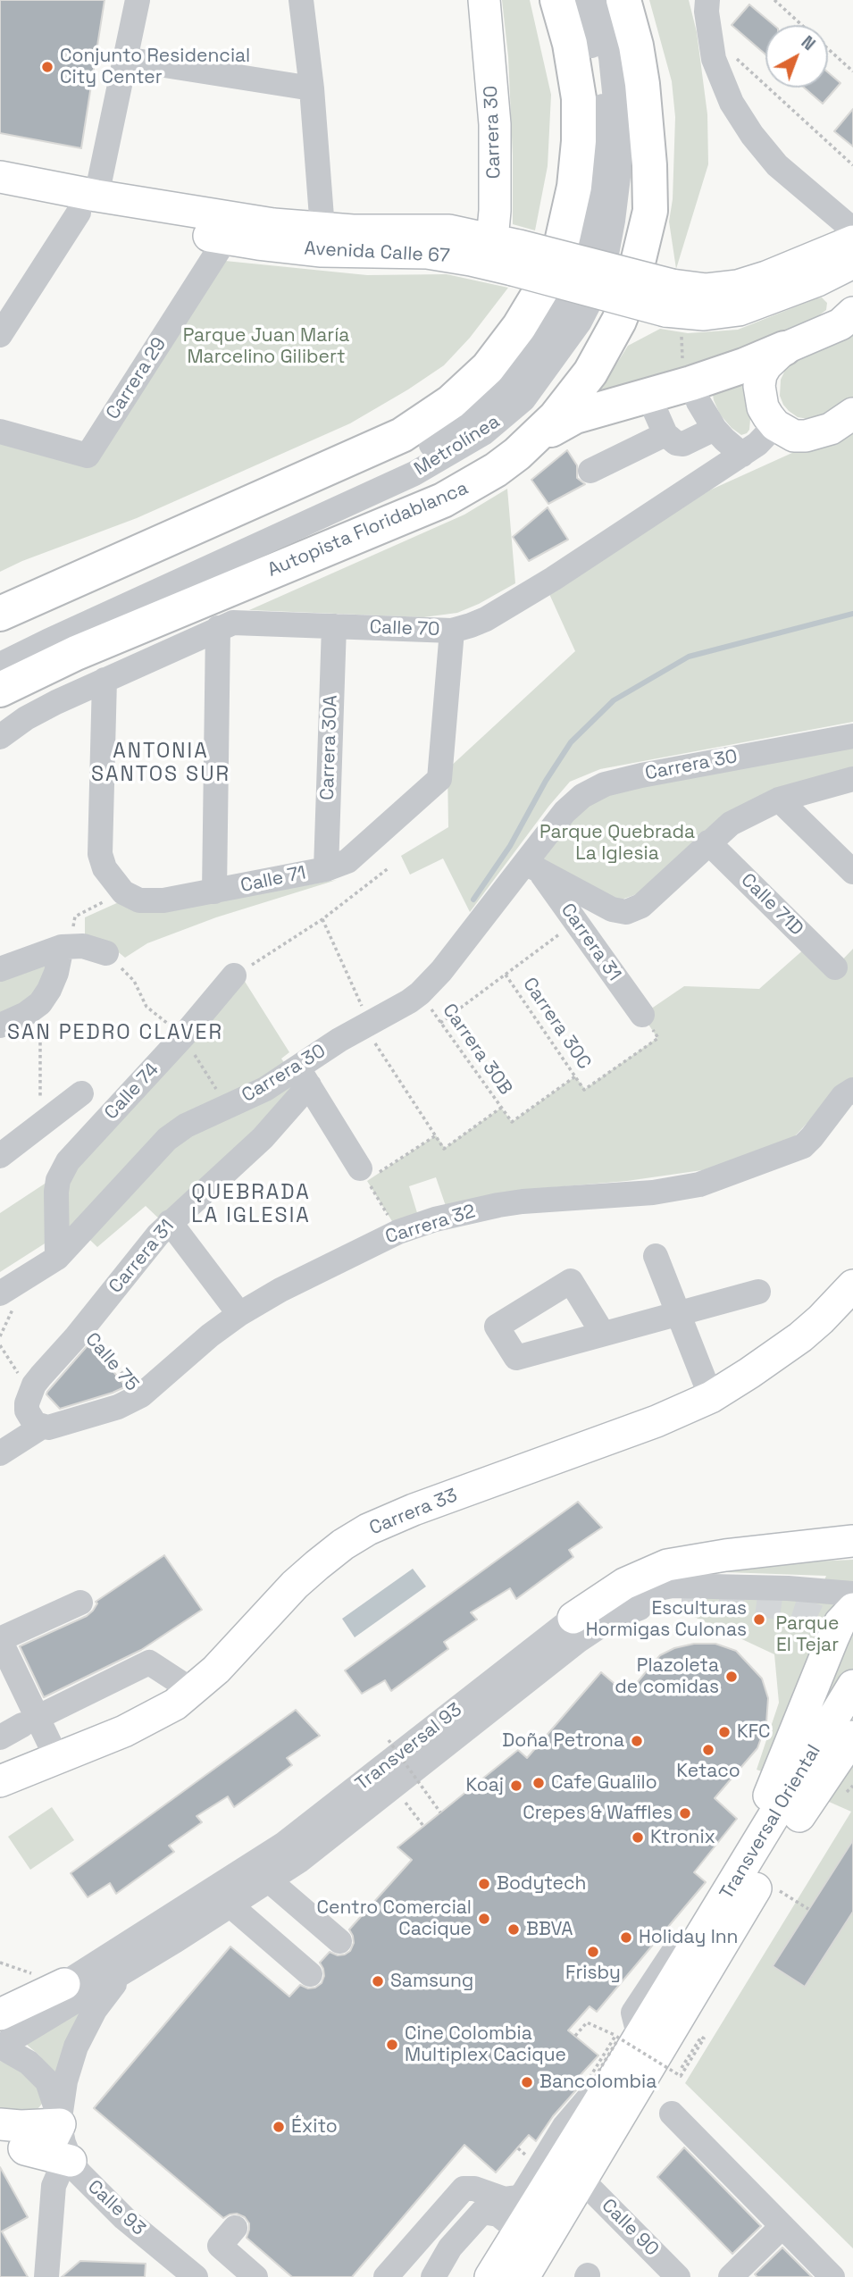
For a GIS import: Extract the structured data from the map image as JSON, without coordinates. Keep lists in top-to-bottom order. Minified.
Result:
{"streets":{"highway":["Autopista Floridablanca"],"main road":["Carrera 30","Avenida Calle 67","Carrera 33","Transversal Oriental"],"street":["Carrera 29","Metrolínea","Calle 70","Carrera 30A","Calle 71","Calle 71D","Carrera 31","Calle 74","Carrera 32","Transversal 93","Calle 93","Calle 90"],"path":["Carrera 30C","Carrera 30B","Calle 75"]},"crossings":[["Carrera 30","Avenida Calle 67"],["Carrera 30","Carrera 31"],["Carrera 30","Carrera 30B"],["Carrera 30","Calle 74"],["Avenida Calle 67","Carrera 29"],["Calle 70","Carrera 30A"],["Calle 70","Calle 71"],["Carrera 30A","Calle 71"],["Carrera 31","Carrera 30C"],["Carrera 31","Carrera 32"],["Carrera 31","Calle 75"],["Carrera 30C","Carrera 30B"],["Carrera 32","Calle 75"],["Transversal 93","Calle 93"],["Transversal Oriental","Calle 90"]],"districts":["ANTONIA SANTOS SUR","SAN PEDRO CLAVER","QUEBRADA LA IGLESIA"],"parks":["Parque Juan María Marcelino Gilibert","Parque Quebrada La Iglesia","Parque El Tejar"],"places":["Conjunto Residencial City Center","Esculturas Hormigas Culonas","Plazoleta de comidas","KFC","Doña Petrona","Ketaco","Cafe Gualilo","Koaj","Crepes & Waffles","Ktronix","Bodytech","Centro Comercial Cacique","BBVA","Holiday Inn","Frisby","Samsung","Cine Colombia Multiplex Cacique","Bancolombia","Éxito"],"north":"top right"}
